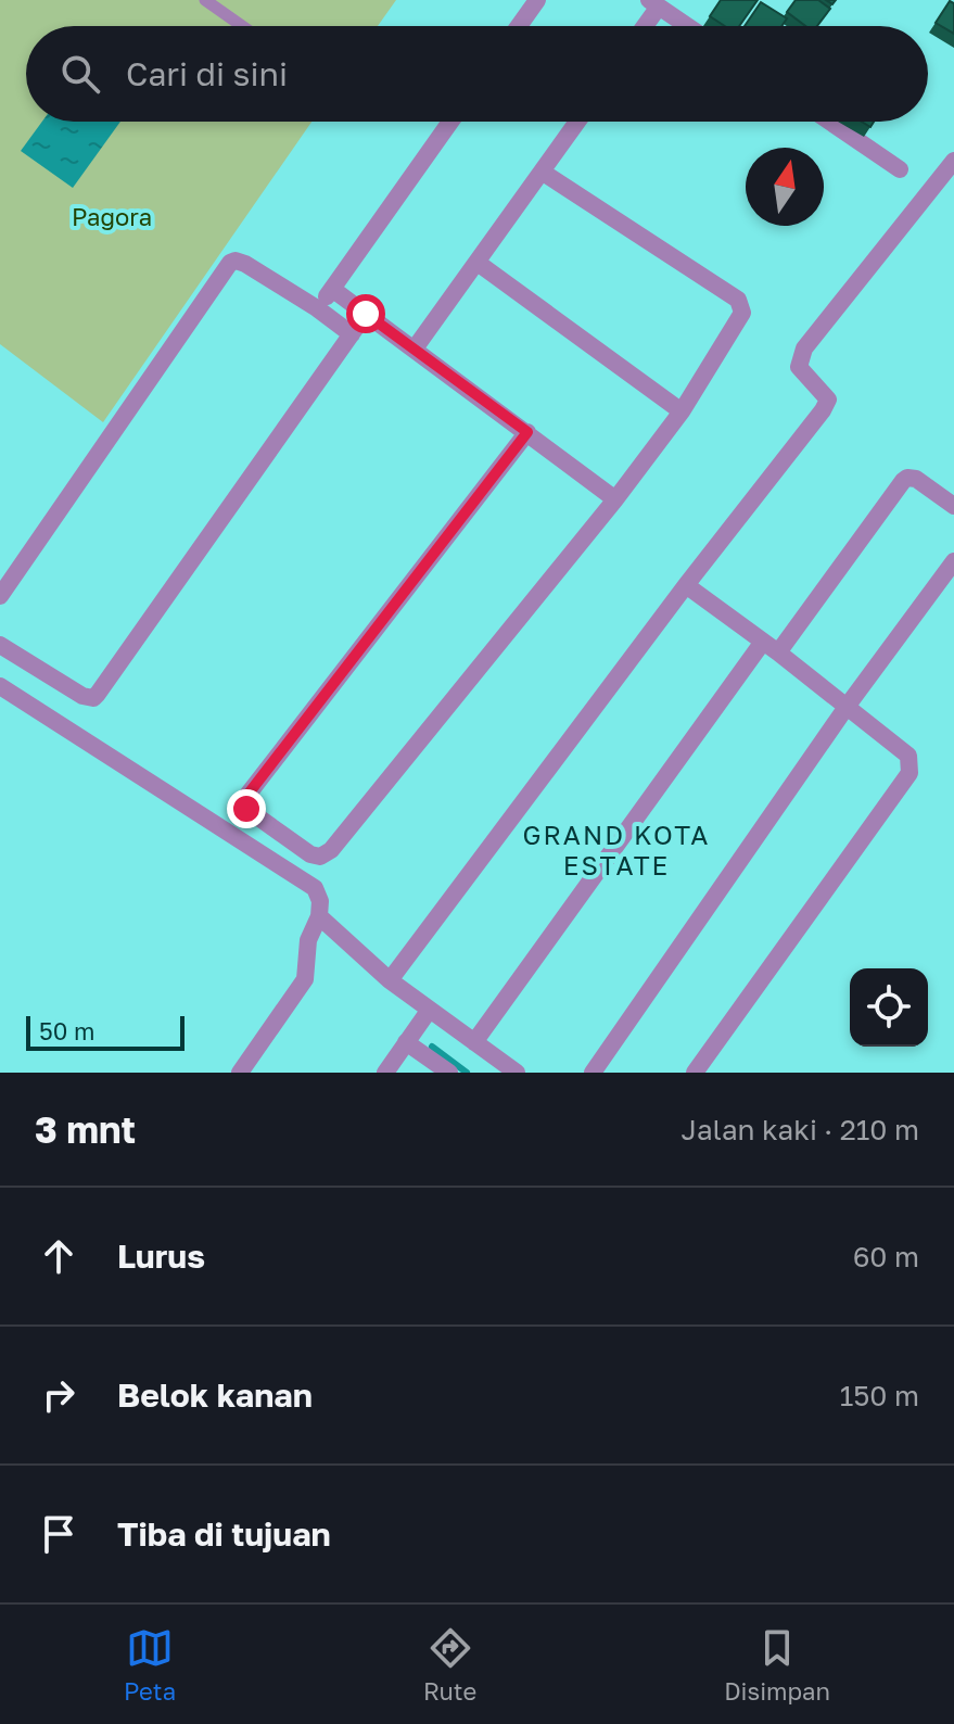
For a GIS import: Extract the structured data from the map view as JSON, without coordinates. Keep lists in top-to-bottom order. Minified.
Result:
{"districts":["GRAND KOTA ESTATE"],"parks":["Pagora"],"scale_bar":"50 m","north":"top","page":{"search":"Cari di sini","scale":"50 m","heading":["3 mnt","Jalan kaki · 210 m"],"list":[["Lurus","60 m"],["Belok kanan","150 m"],"Tiba di tujuan"],"nav":["Peta","Rute","Disimpan"]}}
